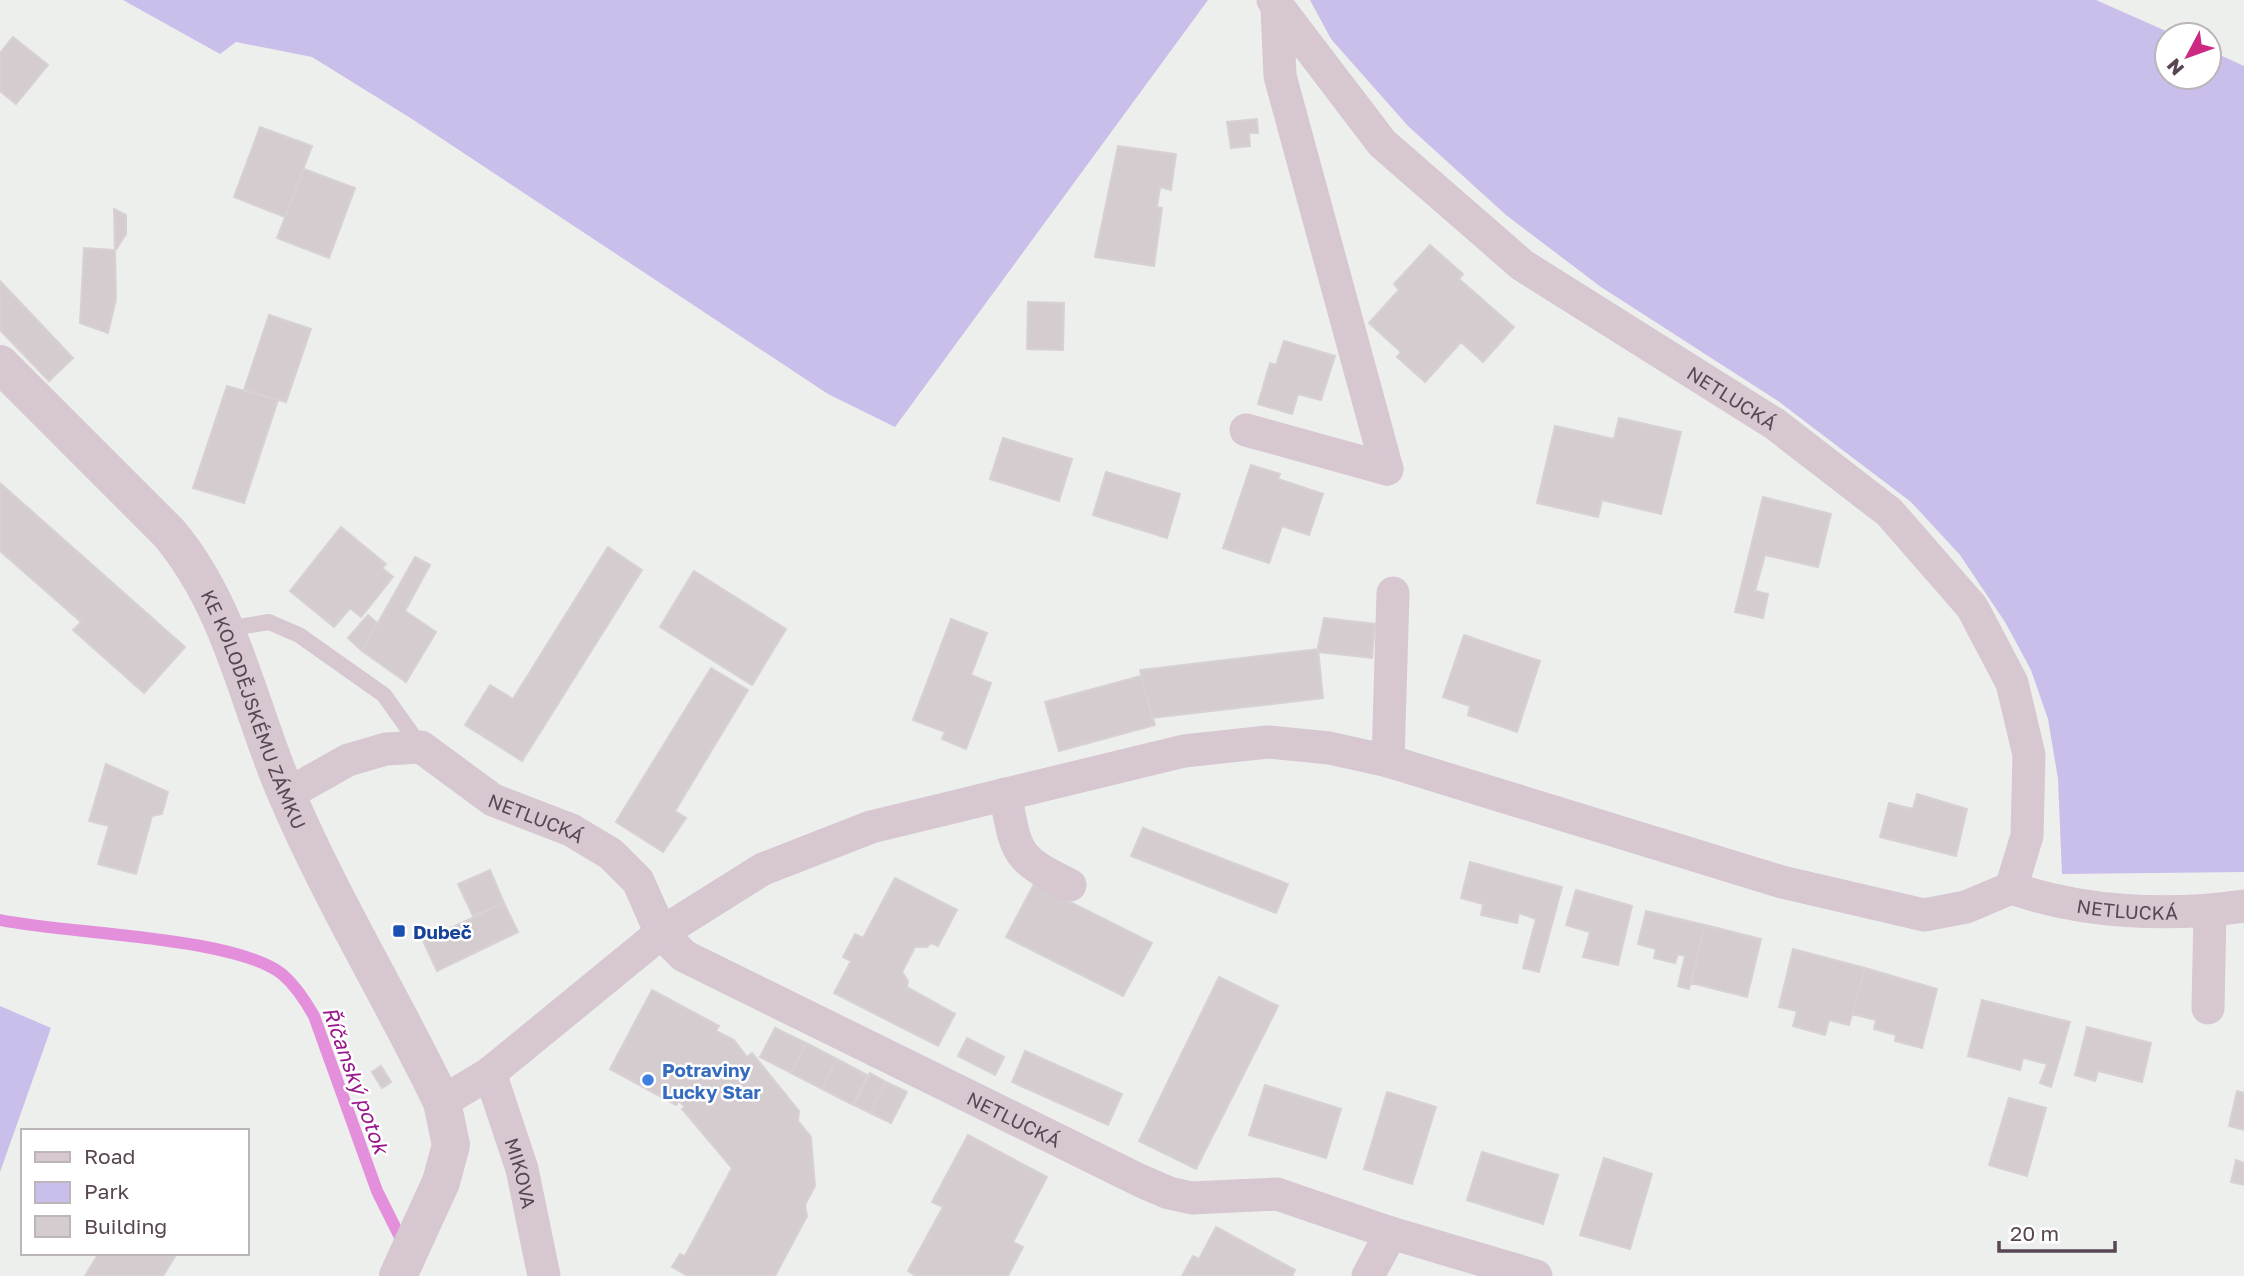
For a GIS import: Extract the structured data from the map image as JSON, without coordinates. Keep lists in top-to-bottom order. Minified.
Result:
{"streets":{"street":["NETLUCKÁ","KE KOLODĚJSKÉMU ZÁMKU","MIKOVA"]},"crossings":[["NETLUCKÁ","KE KOLODĚJSKÉMU ZÁMKU"]],"water":["Říčanský potok"],"places":{"transit":["Dubeč"],"other":["Potraviny Lucky Star"]},"legend":["Road","Park","Building"],"scale_bar":"20 m","north":"bottom left"}
